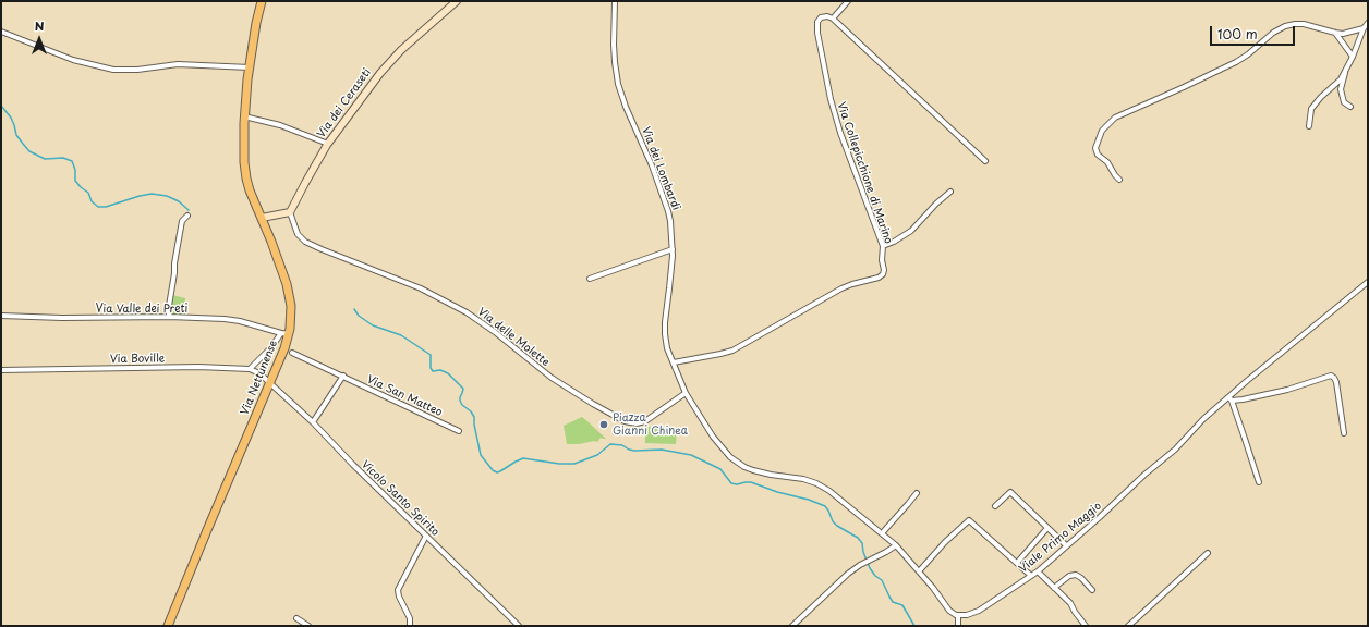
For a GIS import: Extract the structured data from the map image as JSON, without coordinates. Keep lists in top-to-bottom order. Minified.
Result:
{"streets":{"main road":["Via Nettunense"],"street":["Via dei Ceraseti","Via dei Lombardi","Via Collepicchione di Marino","Via Valle dei Preti","Via delle Molette","Via Boville","Via San Matteo","Vicolo Santo Spirito","Viale Primo Maggio"]},"crossings":[["Via dei Ceraseti","Via delle Molette"],["Via dei Lombardi","Via Collepicchione di Marino"],["Via dei Lombardi","Via delle Molette"],["Via Valle dei Preti","Via Nettunense"],["Via Nettunense","Vicolo Santo Spirito"]],"places":["Piazza Gianni Chinea"],"scale_bar":"100 m","north":"top"}
